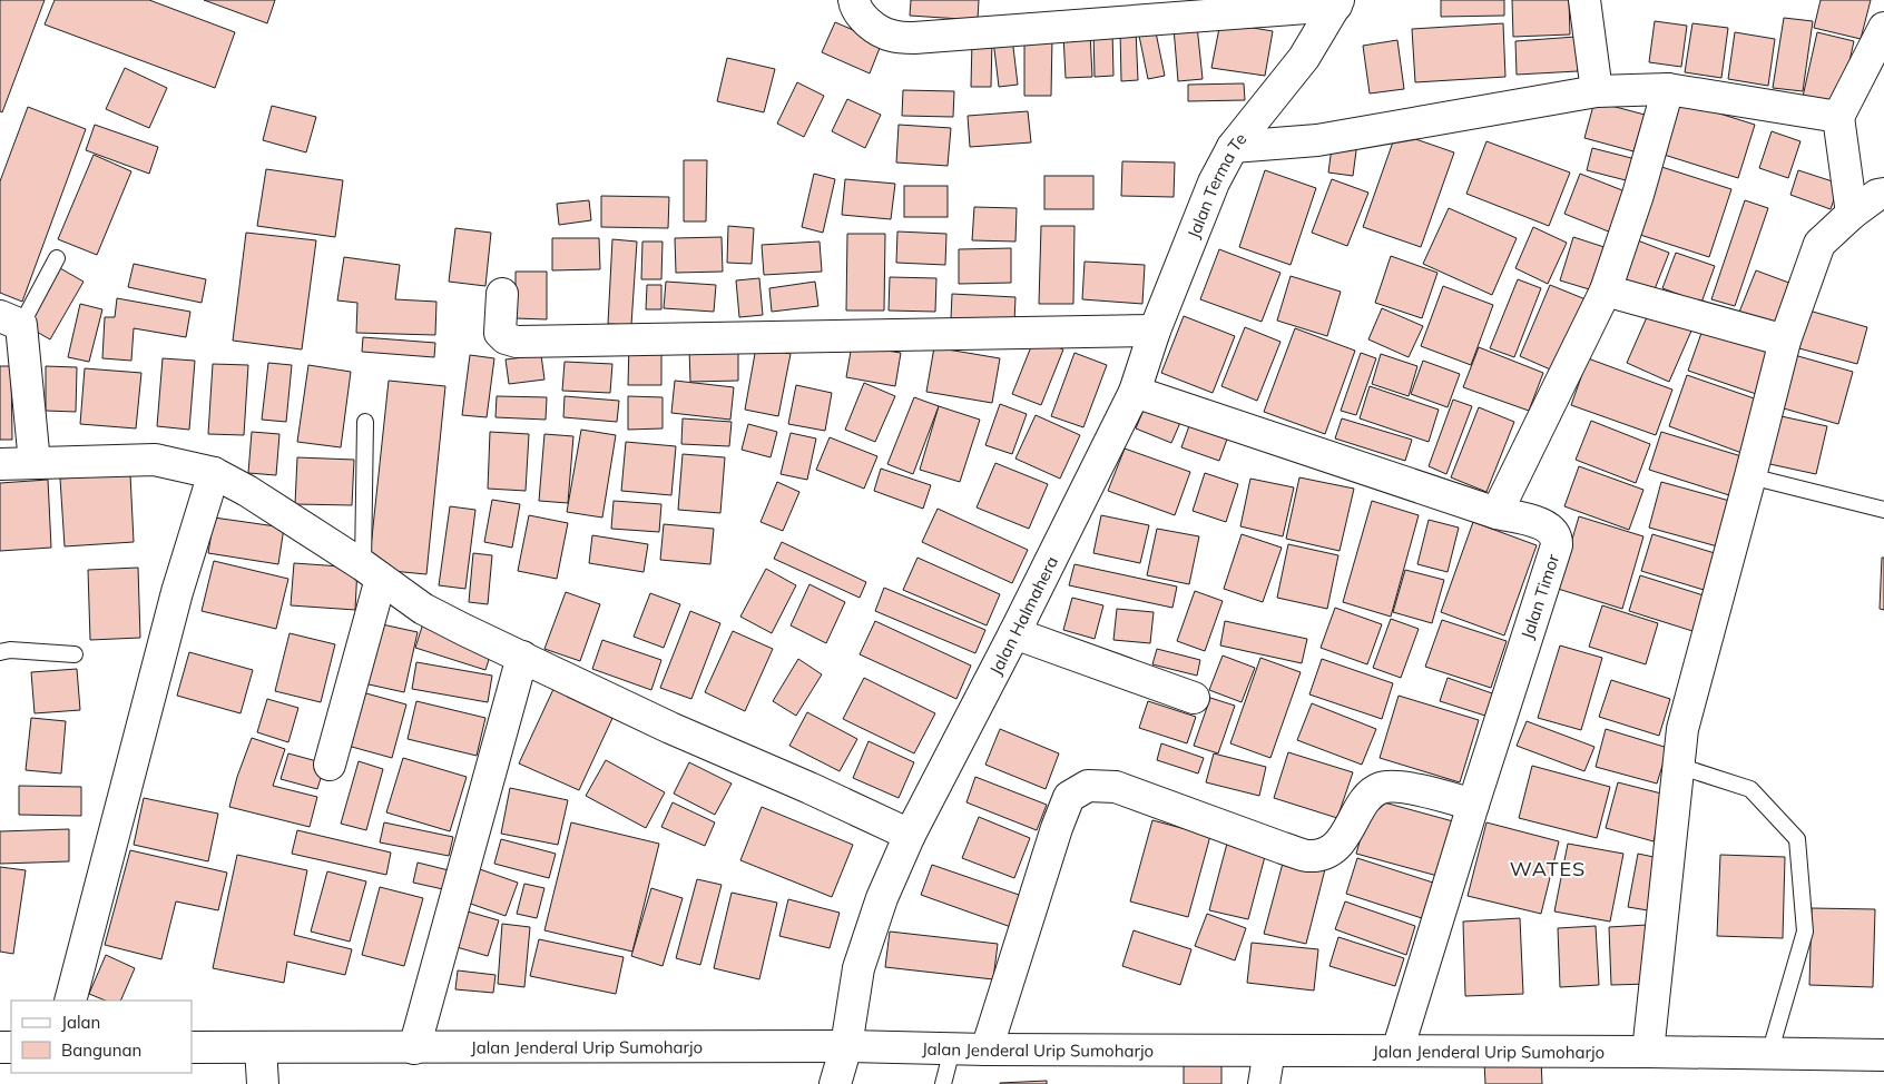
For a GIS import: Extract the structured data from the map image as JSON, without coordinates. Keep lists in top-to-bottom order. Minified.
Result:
{"streets":{"main road":["Jalan Terma Te","Jalan Timor","Jalan Halmahera","Jalan Jenderal Urip Sumoharjo"]},"crossings":[["Jalan Terma Te","Jalan Timor"],["Jalan Terma Te","Jalan Halmahera"],["Jalan Timor","Jalan Halmahera"],["Jalan Timor","Jalan Jenderal Urip Sumoharjo"],["Jalan Halmahera","Jalan Jenderal Urip Sumoharjo"]],"districts":["WATES"],"legend":["Jalan","Bangunan"]}
